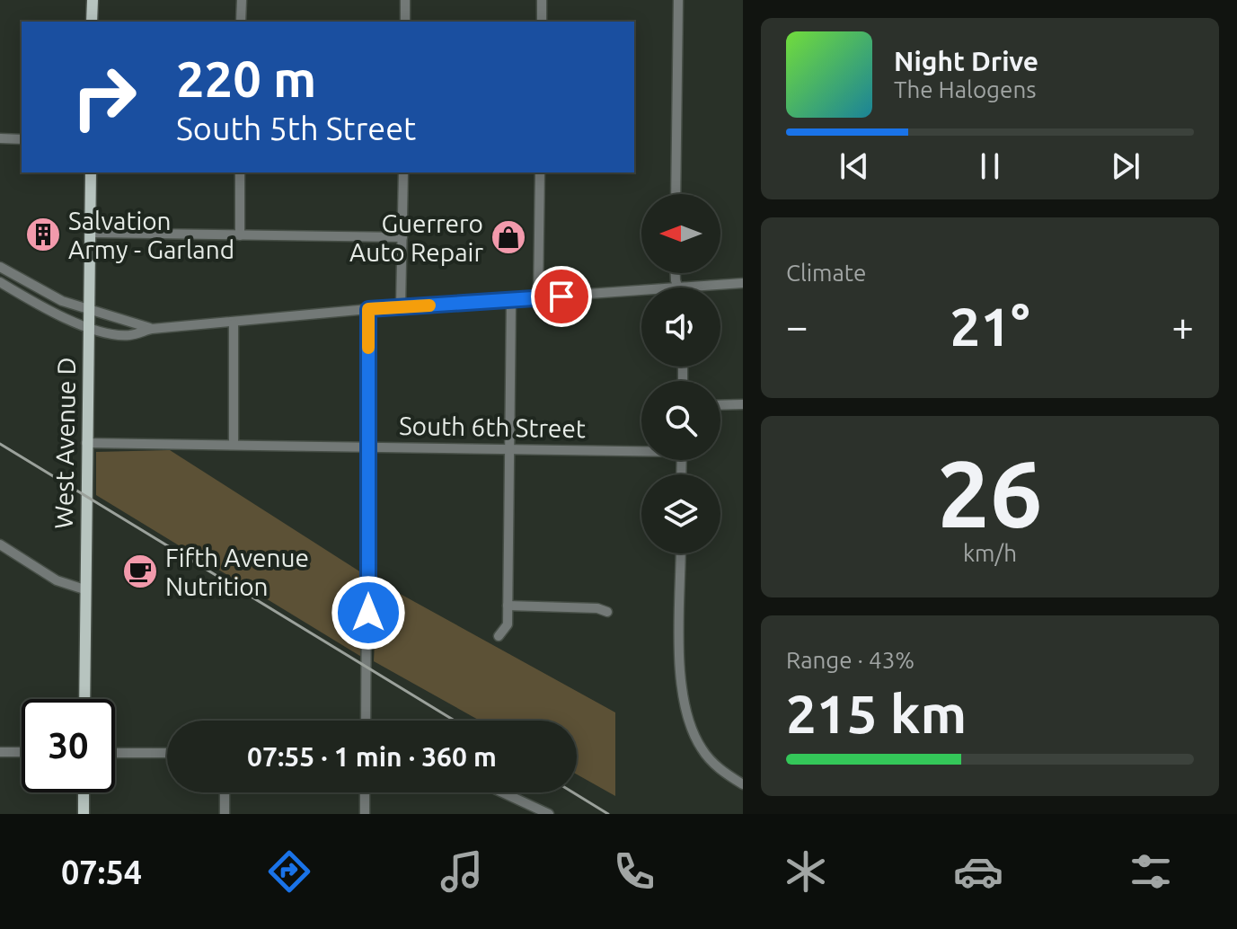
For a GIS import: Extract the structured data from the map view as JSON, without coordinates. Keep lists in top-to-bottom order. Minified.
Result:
{"streets":{"main road":["West Avenue D"],"street":["South 6th Street"]},"crossings":[["South 6th Street","West Avenue D"]],"places":{"building":["Salvation Army - Garland"],"shop":["Guerrero Auto Repair"],"cafe":["Fifth Avenue Nutrition"]},"north":"left","page":{"turn":["220 m","South 5th Street"],"song":["Night Drive","The Halogens"],"tile":["Climate",["26","km/h"],["Range · 43%","215 km"]],"heat":["−","21°","+"],"limit":"30","trip":"07:55 · 1 min · 360 m","tabs":"07:54"}}
